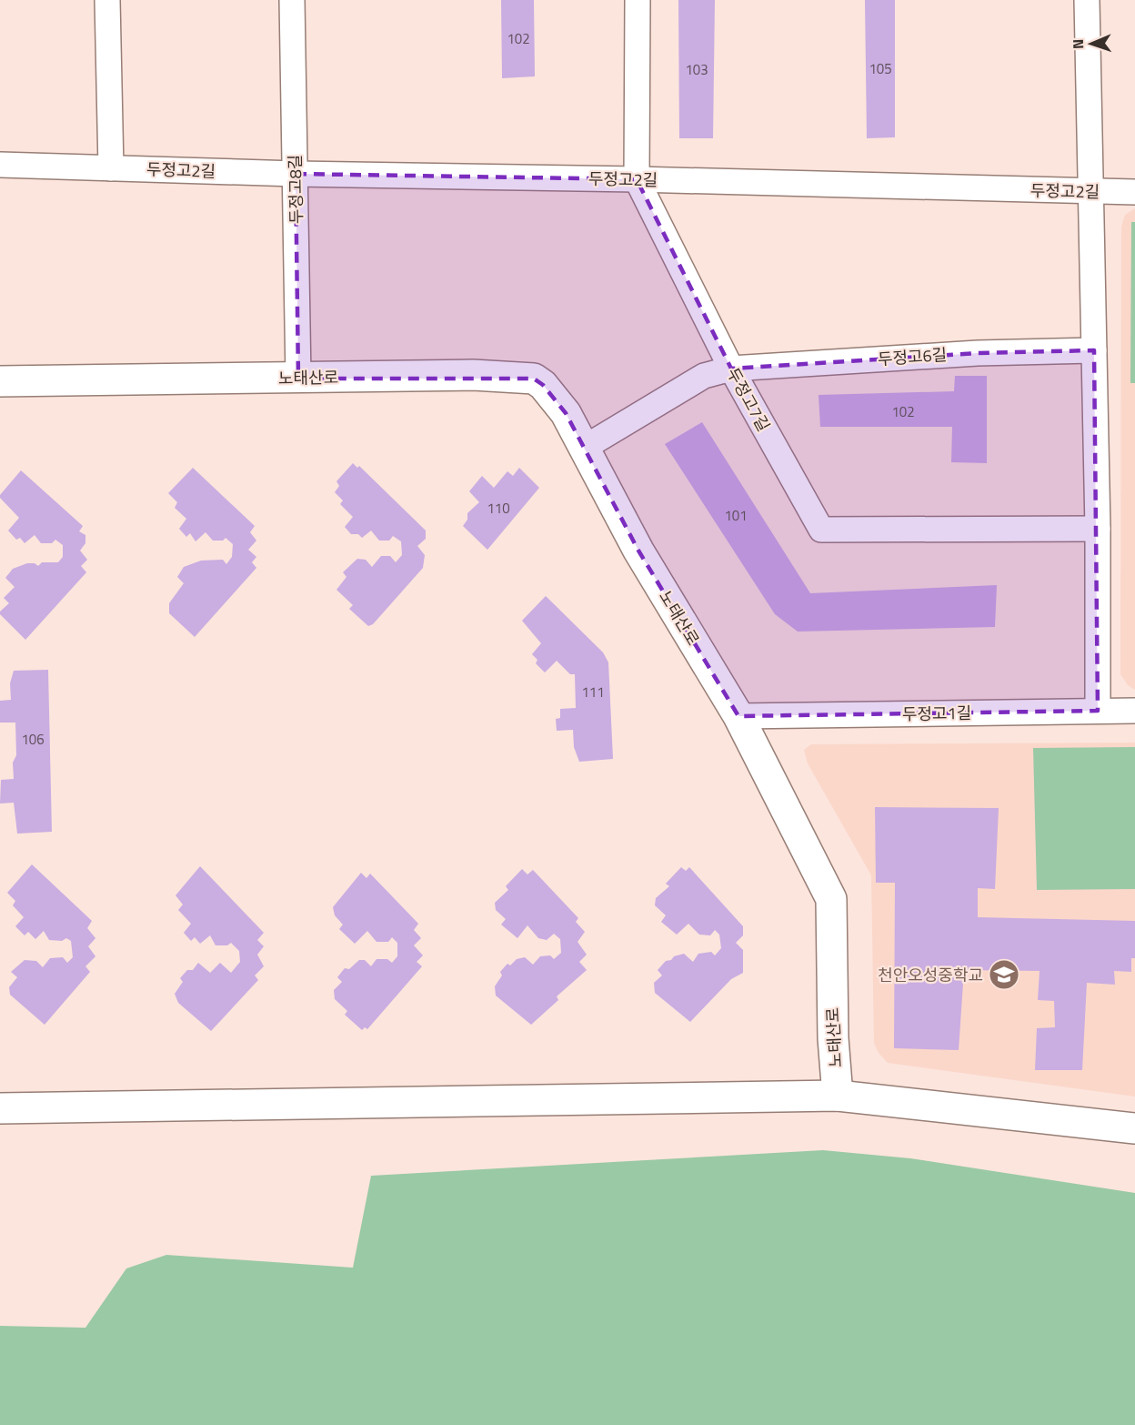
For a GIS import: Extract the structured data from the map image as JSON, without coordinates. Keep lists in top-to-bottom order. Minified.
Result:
{"streets":{"street":["두정고2길","두정고8길","두정고6길","노태산로","두정고7길","두정고1길"]},"crossings":[["두정고2길","두정고8길"],["두정고2길","두정고7길"],["두정고8길","노태산로"],["두정고6길","노태산로"],["두정고6길","두정고7길"],["노태산로","두정고1길"]],"places":{"school or university":["천안오성중학교"]},"house_numbers":["102","105","103","102","110","101","111","106"],"north":"left"}
